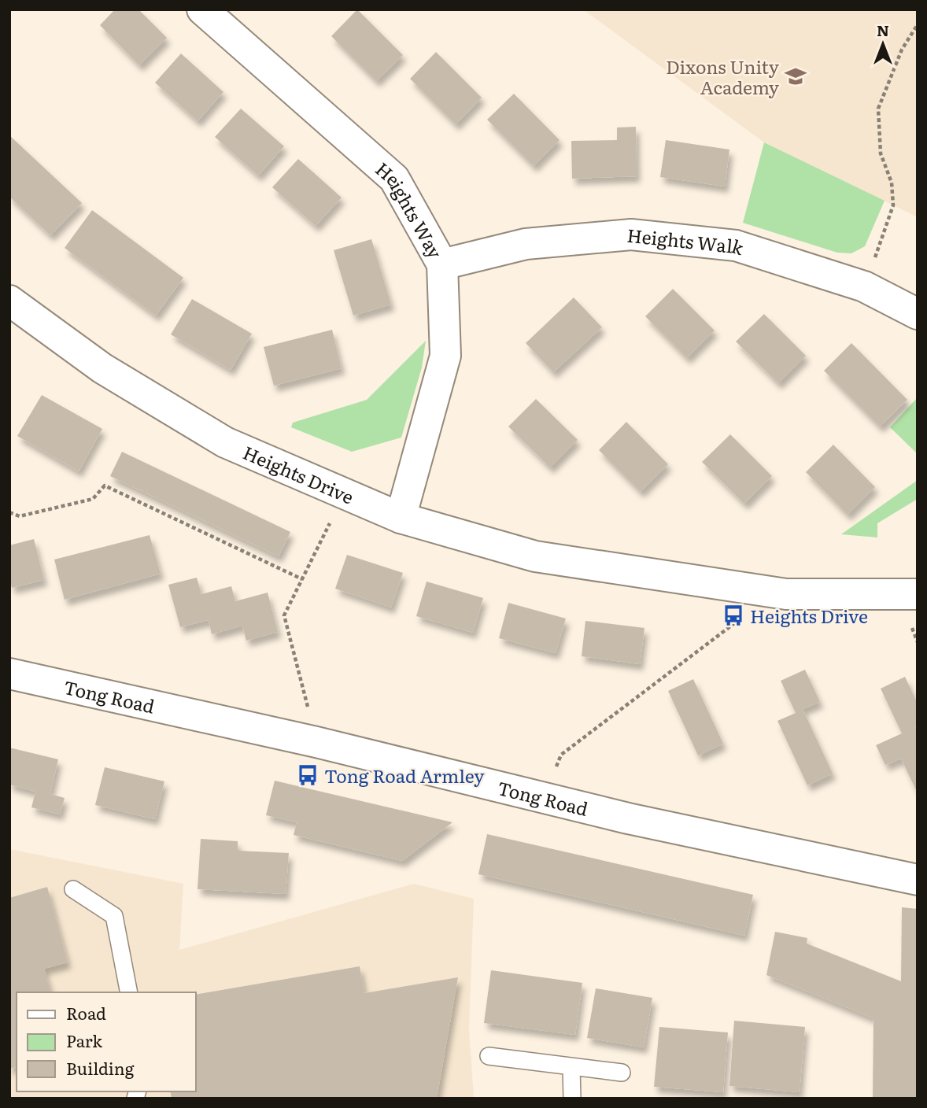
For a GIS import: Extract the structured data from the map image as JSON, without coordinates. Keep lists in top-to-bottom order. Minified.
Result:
{"streets":{"street":["Heights Way","Heights Walk","Heights Drive","Tong Road"]},"crossings":[["Heights Way","Heights Walk"],["Heights Way","Heights Drive"]],"places":{"school or university":["Dixons Unity Academy"],"bus stop":["Heights Drive","Tong Road Armley"]},"legend":["Road","Park","Building"],"north":"top"}
